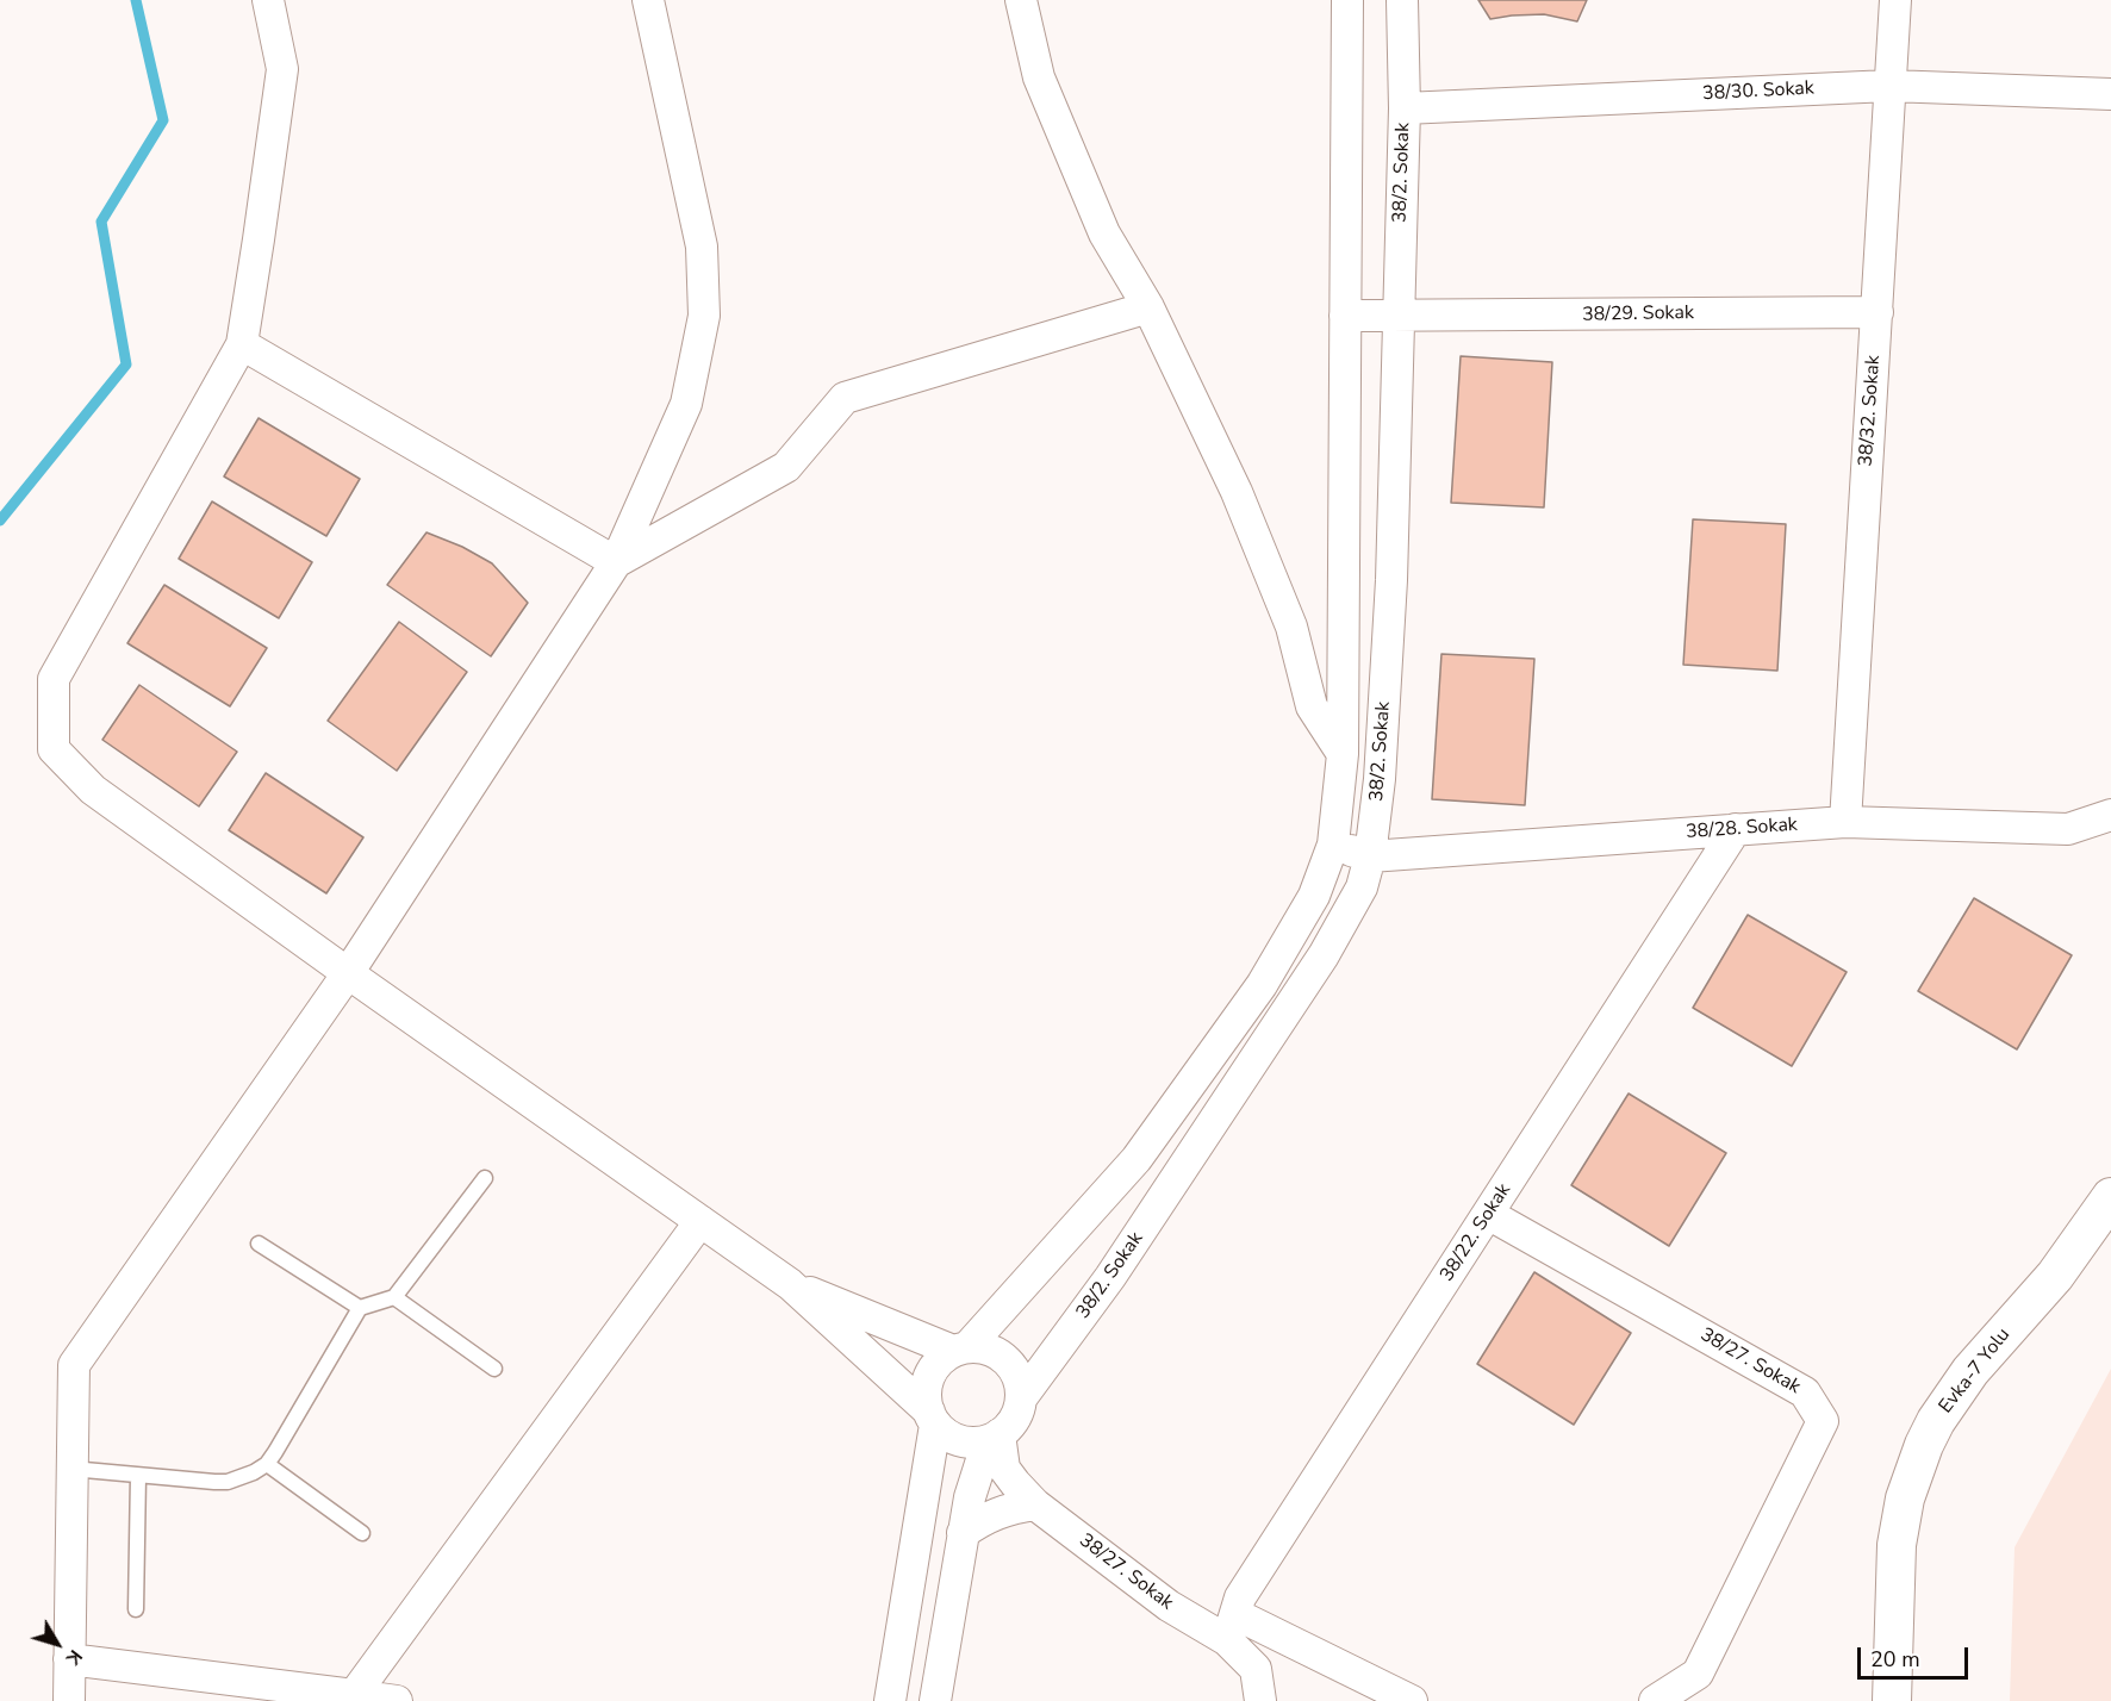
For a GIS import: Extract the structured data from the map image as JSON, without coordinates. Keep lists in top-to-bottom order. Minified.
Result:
{"streets":{"street":["38/30. Sokak","38/2. Sokak","38/29. Sokak","38/32. Sokak","38/28. Sokak","38/22. Sokak","38/27. Sokak","Evka-7 Yolu"]},"crossings":[["38/30. Sokak","38/2. Sokak"],["38/30. Sokak","38/32. Sokak"],["38/2. Sokak","38/29. Sokak"],["38/2. Sokak","38/28. Sokak"],["38/2. Sokak","38/27. Sokak"],["38/29. Sokak","38/32. Sokak"],["38/32. Sokak","38/28. Sokak"],["38/28. Sokak","38/22. Sokak"],["38/22. Sokak","38/27. Sokak"]],"scale_bar":"20 m","north":"bottom right"}
